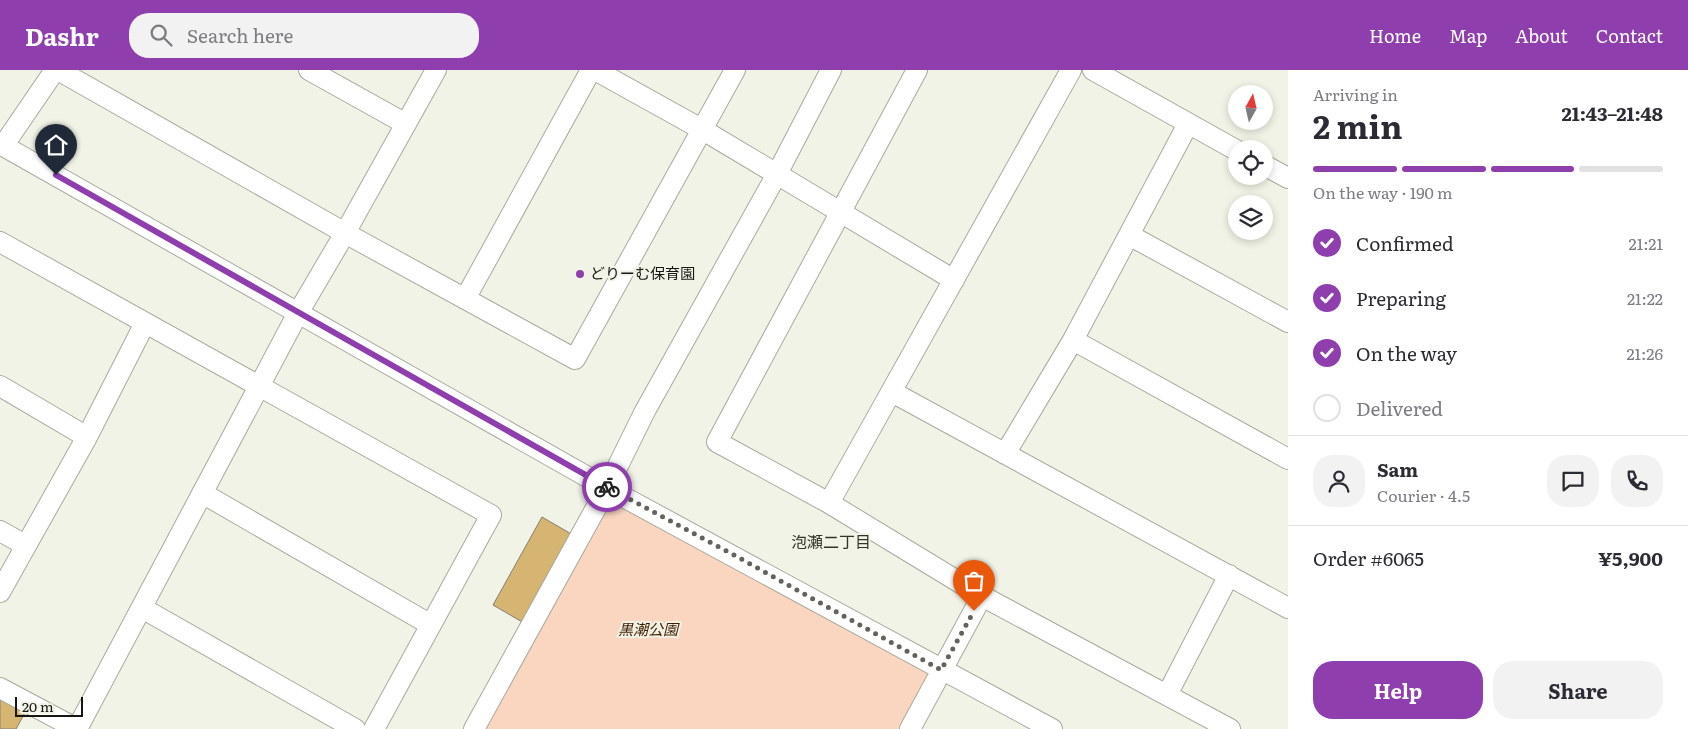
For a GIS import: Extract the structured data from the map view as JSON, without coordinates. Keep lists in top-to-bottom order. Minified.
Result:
{"districts":["泡瀬二丁目"],"parks":["黒潮公園"],"places":["どりーむ保育園"],"scale_bar":"20 m","north":"top","page":{"header":"Dashr","search":"Search here","nav":["Home","Map","About","Contact"],"heading":["2 min","Arriving in","21:43–21:48"],"panel":["Sam","Courier · 4.5","Order #6065","¥5,900"],"bar":"On the way · 190 m","list":[["Confirmed","21:21"],["Preparing","21:22"],["On the way","21:26"],"Delivered"],"buttons":["Help","Share"],"scale":"20 m"}}
